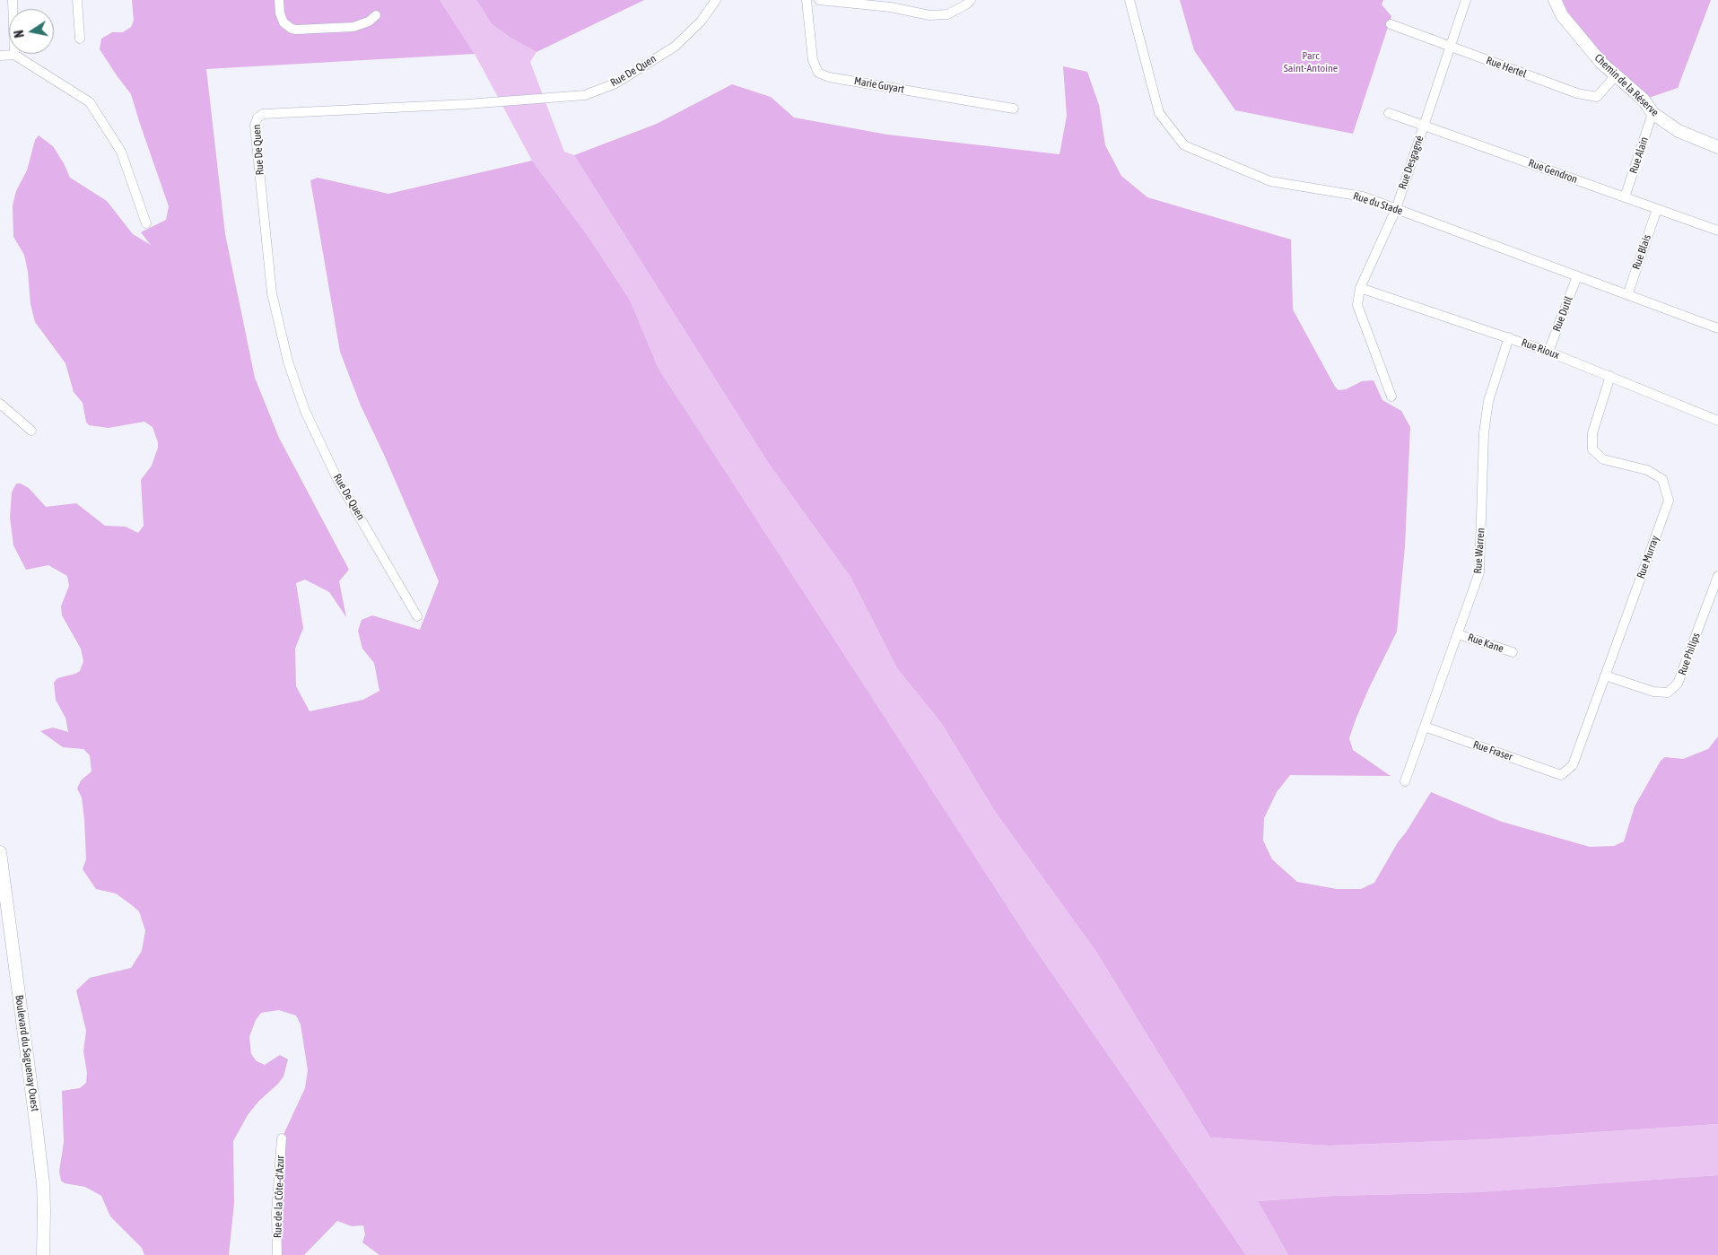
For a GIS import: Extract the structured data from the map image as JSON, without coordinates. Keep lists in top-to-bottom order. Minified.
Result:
{"streets":{"main road":["Chemin de la Réserve","Boulevard du Saguenay Ouest"],"street":["Rue Hertel","Rue De Quen","Marie Guyart","Rue Alain","Rue Desgagné","Rue Gendron","Rue du Stade","Rue Blais","Rue Dutil","Rue Rioux","Rue Warren","Rue Murray","Rue Kane","Rue Philips","Rue Fraser","Rue de la Côte-d'Azur"]},"crossings":[["Rue Hertel","Chemin de la Réserve"],["Rue Hertel","Rue Desgagné"],["Chemin de la Réserve","Rue Alain"],["Rue Alain","Rue Gendron"],["Rue Desgagné","Rue Gendron"],["Rue Desgagné","Rue du Stade"],["Rue Desgagné","Rue Rioux"],["Rue Gendron","Rue Blais"],["Rue du Stade","Rue Blais"],["Rue du Stade","Rue Dutil"],["Rue Dutil","Rue Rioux"],["Rue Rioux","Rue Warren"],["Rue Rioux","Rue Murray"],["Rue Warren","Rue Kane"],["Rue Warren","Rue Fraser"],["Rue Murray","Rue Philips"],["Rue Murray","Rue Fraser"]],"parks":["Parc Saint-Antoine"],"north":"left"}
